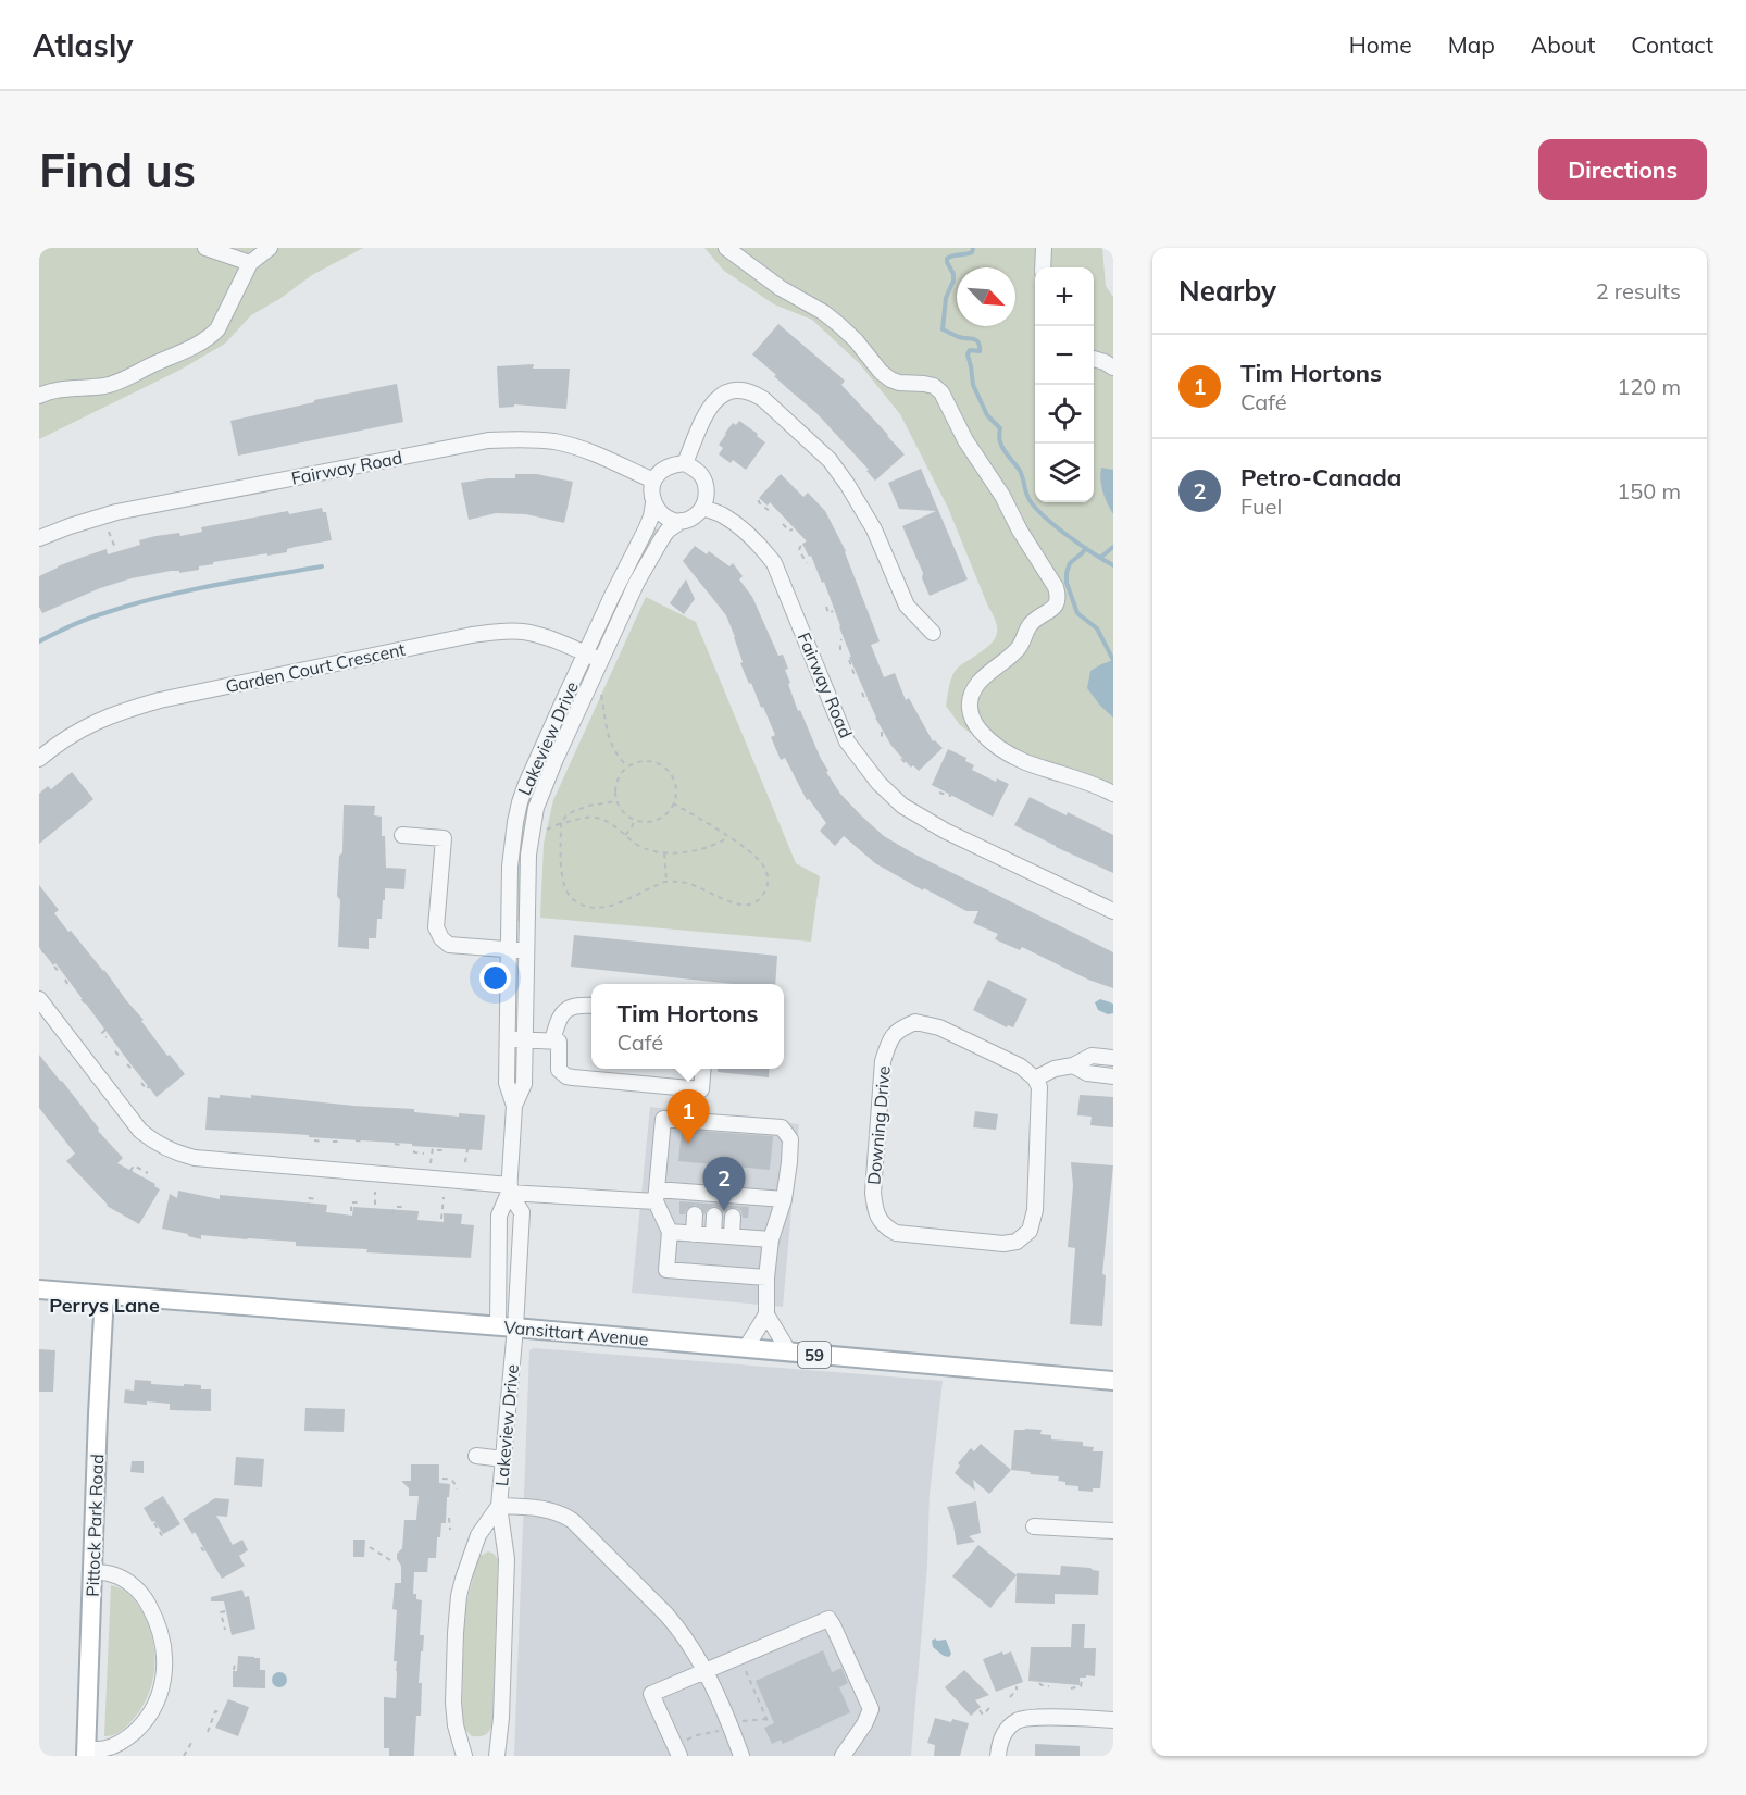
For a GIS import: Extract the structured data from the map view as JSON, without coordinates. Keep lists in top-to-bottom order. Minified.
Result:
{"streets":{"main road":["Vansittart Avenue","59","Pittock Park Road"],"street":["Fairway Road","Garden Court Crescent","Lakeview Drive","Downing Drive"]},"crossings":[["Fairway Road","Lakeview Drive"],["Garden Court Crescent","Lakeview Drive"],["Lakeview Drive","Vansittart Avenue"],["Vansittart Avenue","Pittock Park Road"]],"districts":["Perrys Lane"],"north":"bottom right","page":{"header":"Atlasly","nav":["Home","Map","About","Contact"],"buttons":"Directions","title":"Find us","heading":["Nearby","2 results"],"map_buttons":["+","−"],"list":[{"mark":"1","name":"Tim Hortons","note":"Café","value":"120 m"},{"mark":"2","name":"Petro-Canada","note":"Fuel","value":"150 m"}],"popup":["Tim Hortons","Café"],"pins":["1","2"]}}
